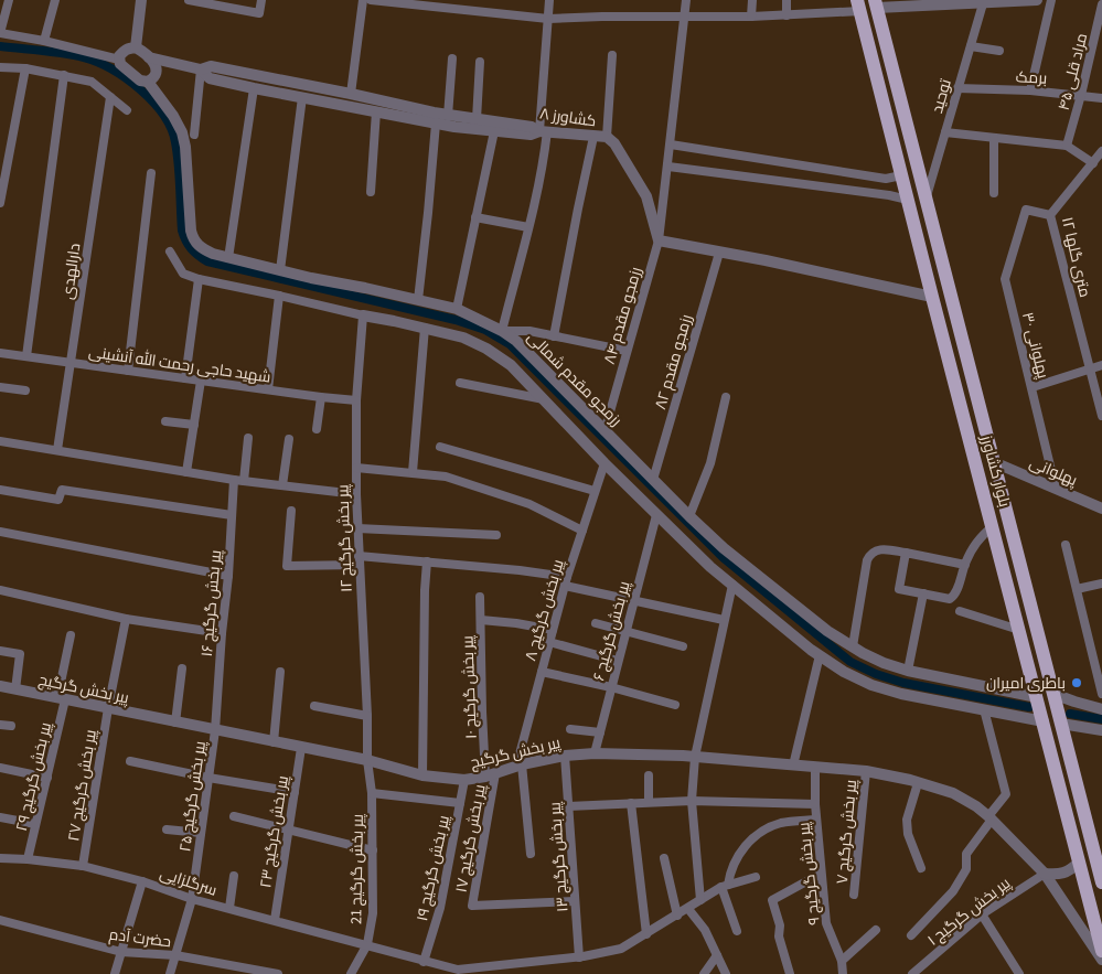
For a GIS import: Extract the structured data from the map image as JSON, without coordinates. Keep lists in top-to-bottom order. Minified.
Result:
{"streets":{"main road":["بلوار کشاورز"],"street":["مراد قلی ۴۵","برمک","توحید","کشاورز ۸","۱۲ متری گلها","دارالهدی","رزمجو مقدم ۸۴","پهلوانی ۳۰","رزمجو مقدم ۸۲","شهید حاجی رحمت الله آنشینی","رزمجو مقدم شمالی","پهلوانی","پیر بخش گرگیج ۱۲","پیر بخش گرگیج ۱۶","پیر بخش گرگیج ۸","پیر بخش گرگیج ۶","پیر بخش گرگیج ۱۰","پیر بخش گرگیج","پیر بخش گرگیج ۲۹","پیر بخش گرگیج ۲۷","پیر بخش گرگیج ۲۵","پیر بخش گرگیج ۲۳","پیر بخش گرگیج ۷","پیر بخش گرگیج ۱۷","پیر بخش گرگیج ۱۳","پیر بخش گرگیج ۱۹","پیر بخش گرگیج 21","پیر بخش گرگیج ۹","سرگلزایی","پیر بخش گرگیج ۱","حضرت آدم"]},"crossings":[["مراد قلی ۴۵","برمک"],["برمک","توحید"],["توحید","بلوار کشاورز"],["کشاورز ۸","رزمجو مقدم ۸۴"],["۱۲ متری گلها","پهلوانی ۳۰"],["دارالهدی","شهید حاجی رحمت الله آنشینی"],["رزمجو مقدم ۸۴","رزمجو مقدم شمالی"],["پهلوانی ۳۰","پهلوانی"],["رزمجو مقدم ۸۲","رزمجو مقدم شمالی"],["شهید حاجی رحمت الله آنشینی","پیر بخش گرگیج ۱۲"],["رزمجو مقدم شمالی","بلوار کشاورز"],["بلوار کشاورز","پهلوانی"],["پیر بخش گرگیج ۱۲","پیر بخش گرگیج"],["پیر بخش گرگیج ۱۲","پیر بخش گرگیج 21"],["پیر بخش گرگیج ۱۶","پیر بخش گرگیج"],["پیر بخش گرگیج ۱۶","پیر بخش گرگیج ۲۵"],["پیر بخش گرگیج ۸","پیر بخش گرگیج"],["پیر بخش گرگیج ۶","پیر بخش گرگیج"],["پیر بخش گرگیج ۱۰","پیر بخش گرگیج"],["پیر بخش گرگیج ۱۰","پیر بخش گرگیج ۱۷"],["پیر بخش گرگیج","پیر بخش گرگیج ۲۹"],["پیر بخش گرگیج","پیر بخش گرگیج ۲۷"],["پیر بخش گرگیج","پیر بخش گرگیج ۲۵"],["پیر بخش گرگیج","پیر بخش گرگیج ۲۳"],["پیر بخش گرگیج","پیر بخش گرگیج ۷"],["پیر بخش گرگیج","پیر بخش گرگیج ۱۷"],["پیر بخش گرگیج","پیر بخش گرگیج ۱۳"],["پیر بخش گرگیج","پیر بخش گرگیج ۱۹"],["پیر بخش گرگیج","پیر بخش گرگیج 21"],["پیر بخش گرگیج","پیر بخش گرگیج ۹"],["پیر بخش گرگیج","پیر بخش گرگیج ۱"],["پیر بخش گرگیج ۲۹","سرگلزایی"],["پیر بخش گرگیج ۲۷","سرگلزایی"],["پیر بخش گرگیج ۲۵","سرگلزایی"],["پیر بخش گرگیج ۲۵","حضرت آدم"],["پیر بخش گرگیج ۲۳","سرگلزایی"],["پیر بخش گرگیج ۱۷","پیر بخش گرگیج ۱۳"],["پیر بخش گرگیج ۱۹","سرگلزایی"],["پیر بخش گرگیج 21","سرگلزایی"]],"places":["باطری امیران"]}
